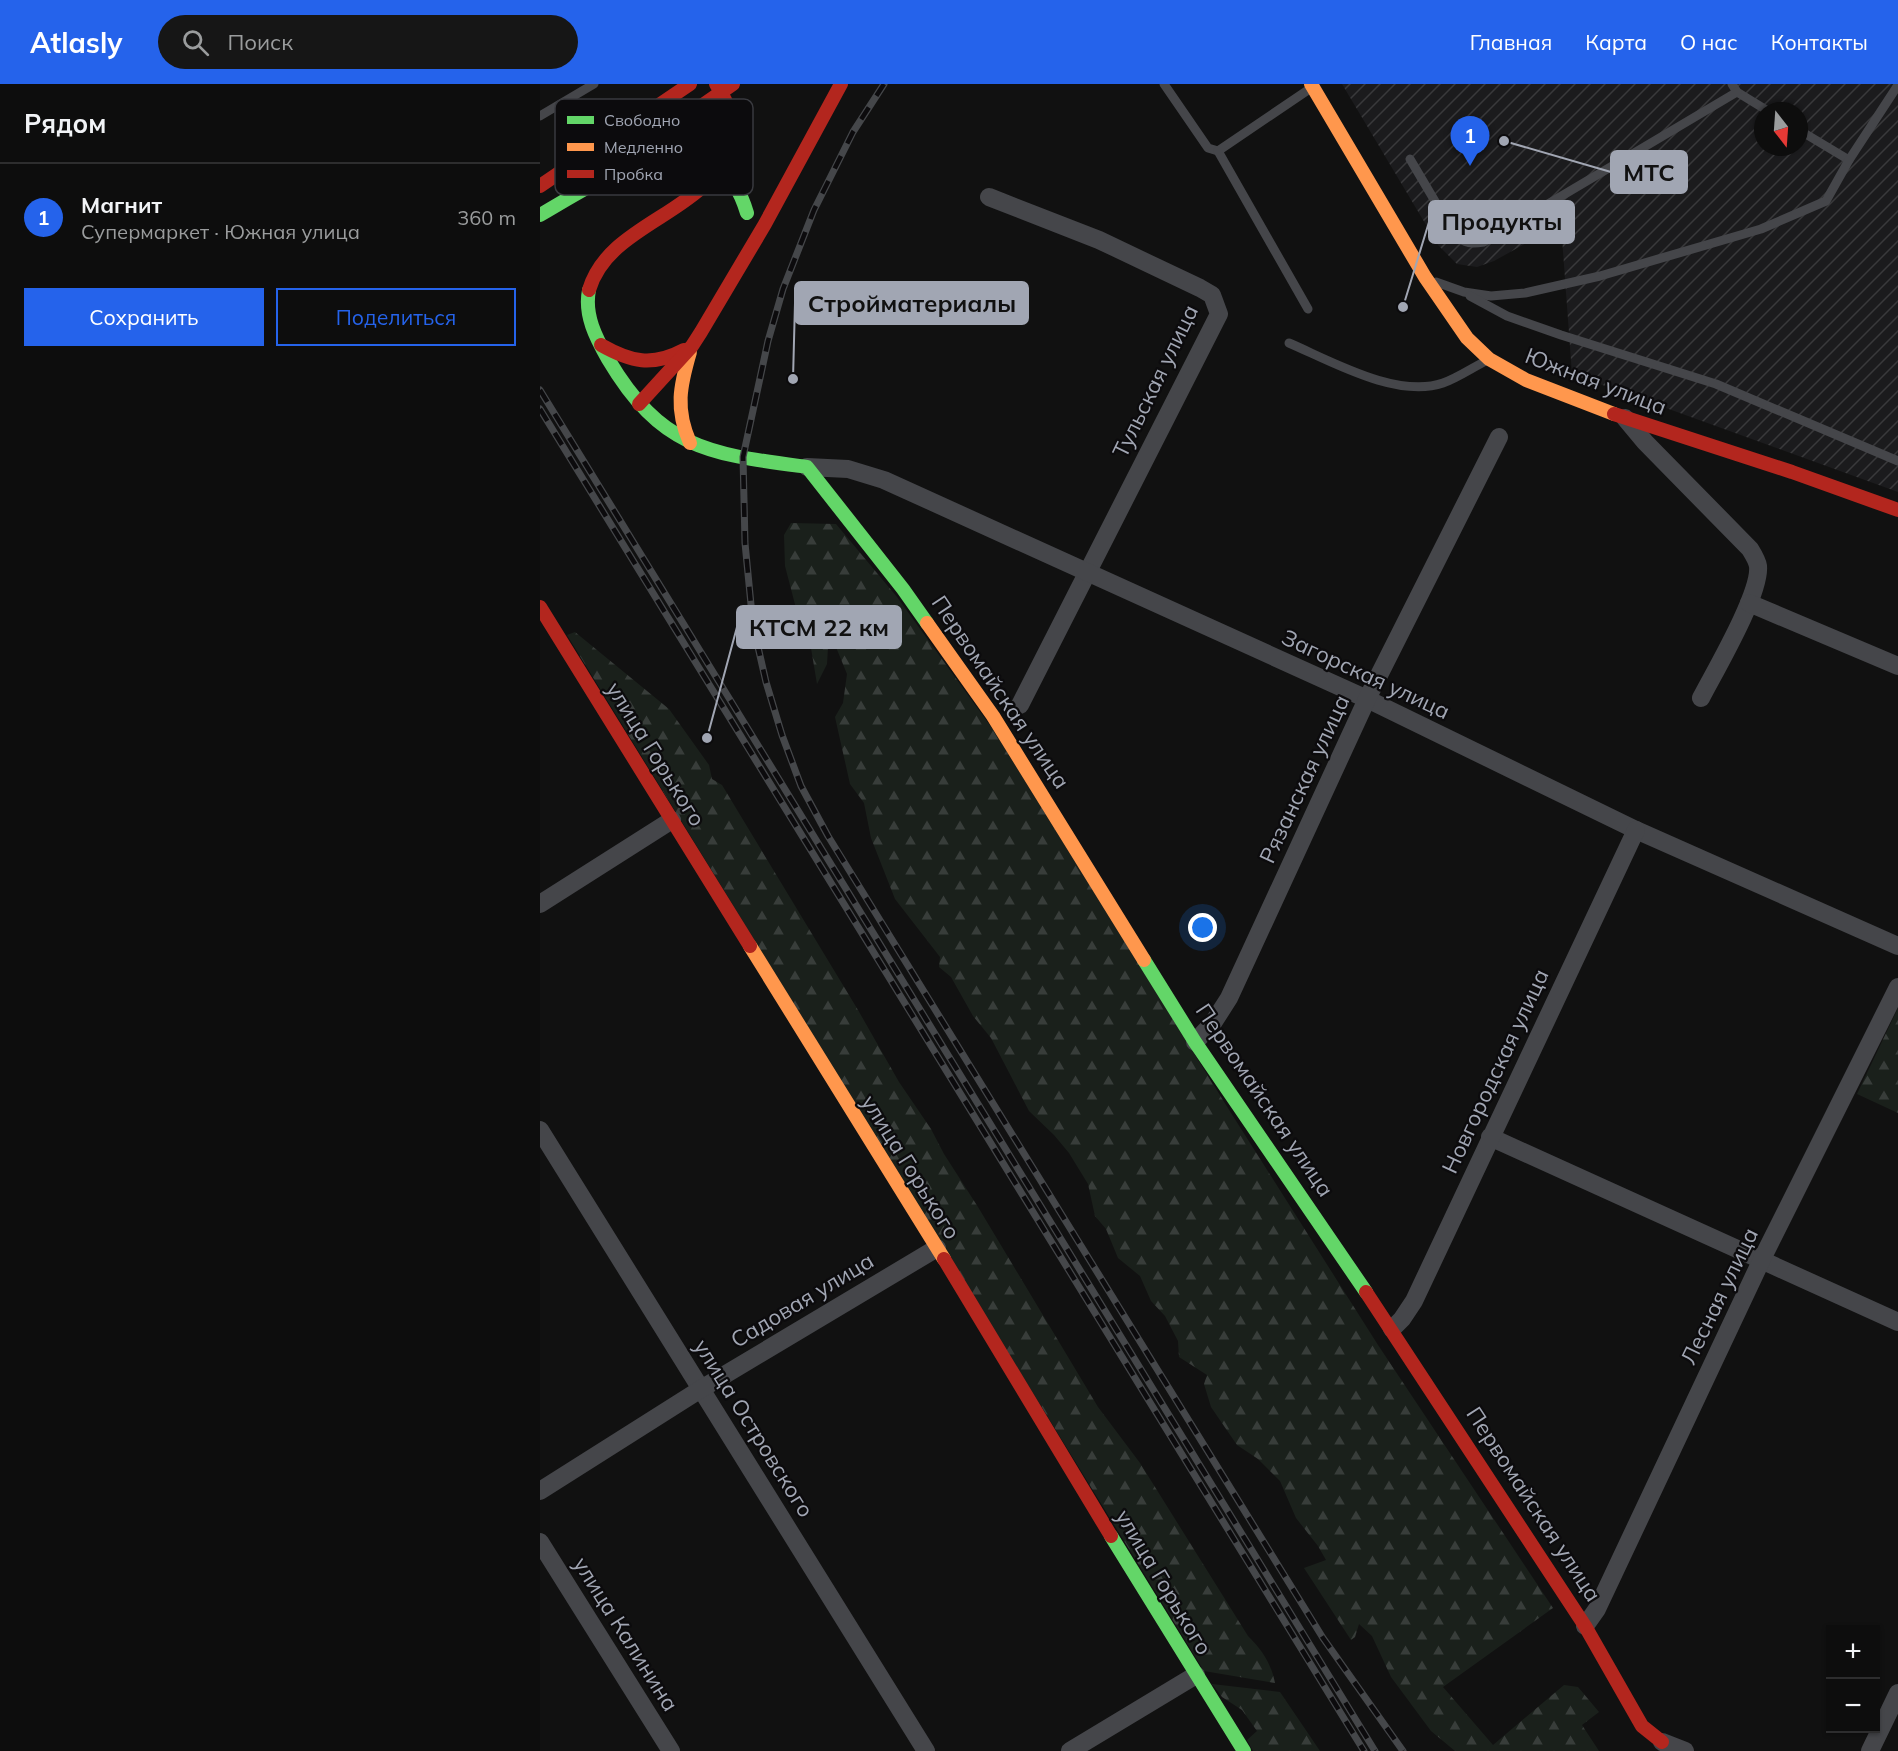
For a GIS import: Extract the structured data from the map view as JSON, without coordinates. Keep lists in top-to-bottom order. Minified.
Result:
{"streets":{"street":["Тульская улица","Южная улица","Загорская улица","Первомайская улица","улица Горького","Рязанская улица","Новгородская улица","Лесная улица","Садовая улица","улица Островского","улица Калинина"]},"crossings":[["Тульская улица","Загорская улица"],["Загорская улица","Первомайская улица"],["Загорская улица","Рязанская улица"],["Загорская улица","Новгородская улица"],["Первомайская улица","Рязанская улица"],["Первомайская улица","Новгородская улица"],["Первомайская улица","Лесная улица"],["улица Горького","Садовая улица"],["Садовая улица","улица Островского"]],"places":["МТС","Продукты","Стройматериалы","КТСМ 22 км"],"legend":["Свободно","Медленно","Пробка"],"north":"bottom","page":{"header":"Atlasly","search":"Поиск","nav":["Главная","Карта","О нас","Контакты"],"heading":"Рядом","pins":"1","list":[{"mark":"1","name":"Магнит","note":"Супермаркет · Южная улица","value":"360 m"}],"buttons":["Сохранить","Поделиться"],"map_buttons":["+","−"]}}
